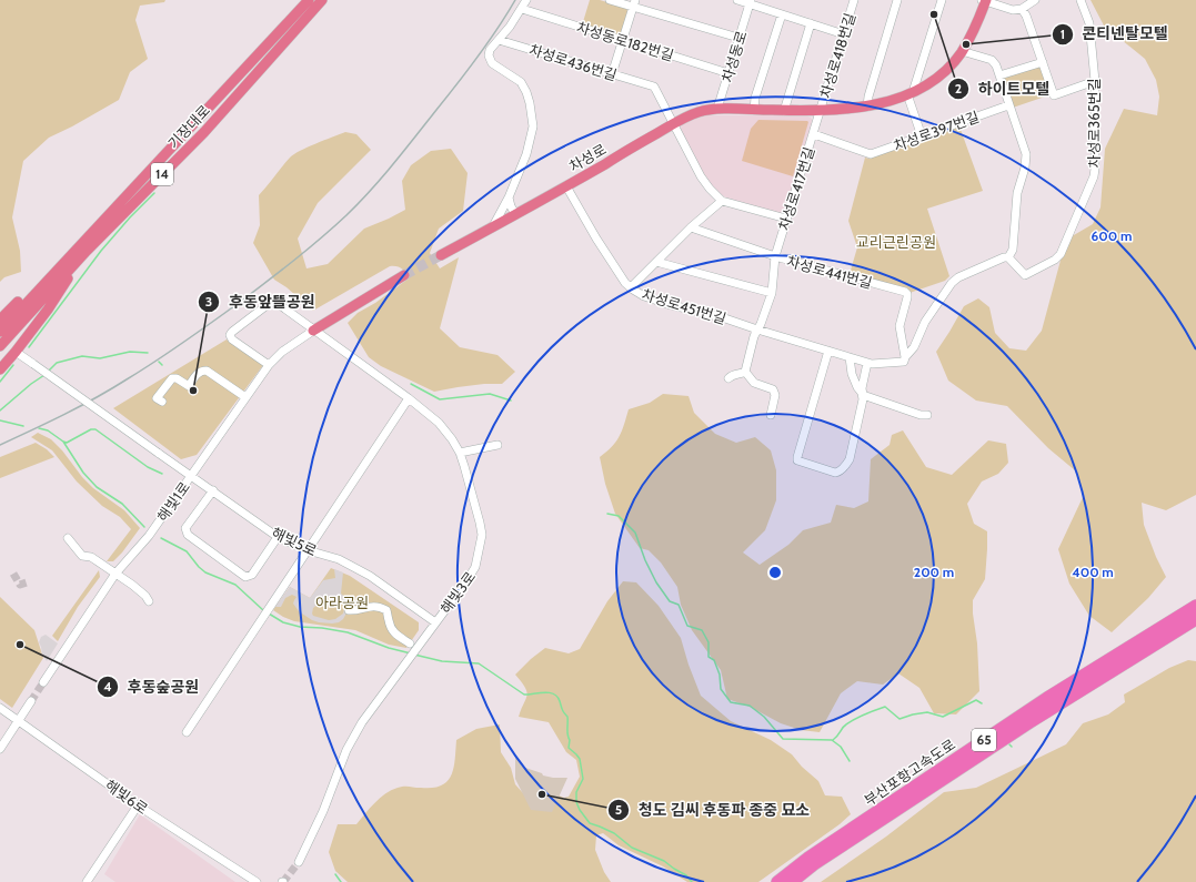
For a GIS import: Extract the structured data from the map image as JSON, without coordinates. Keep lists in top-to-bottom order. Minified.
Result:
{"streets":{"highway":["65","부산포항고속도로"],"main road":["기장대로","차성로","14"],"street":["차성동로182번길","차성로418번길","차성동로","차성로436번길","차성로365번길","차성로397번길","차성로417번길","차성로441번길","차성로451번길","해빛1로","해빛5로","해빛3로","해빛6로"]},"crossings":[["차성동로182번길","차성동로"],["차성로418번길","차성로"],["차성로418번길","차성로417번길"],["차성동로","차성로"],["차성로436번길","차성로"],["차성로397번길","차성로417번길"],["차성로","차성로417번길"],["차성로","차성로451번길"],["차성로417번길","차성로441번길"],["차성로417번길","차성로451번길"],["차성로441번길","차성로451번길"],["해빛1로","해빛5로"],["해빛1로","해빛3로"],["해빛5로","해빛3로"]],"parks":["교리근린공원","아라공원"],"places":["하이트모텔","콘티넨탈모텔","후동앞뜰공원","후동숲공원","청도 김씨 후동파 종중 묘소"],"rings":["600 m","200 m","400 m"]}
